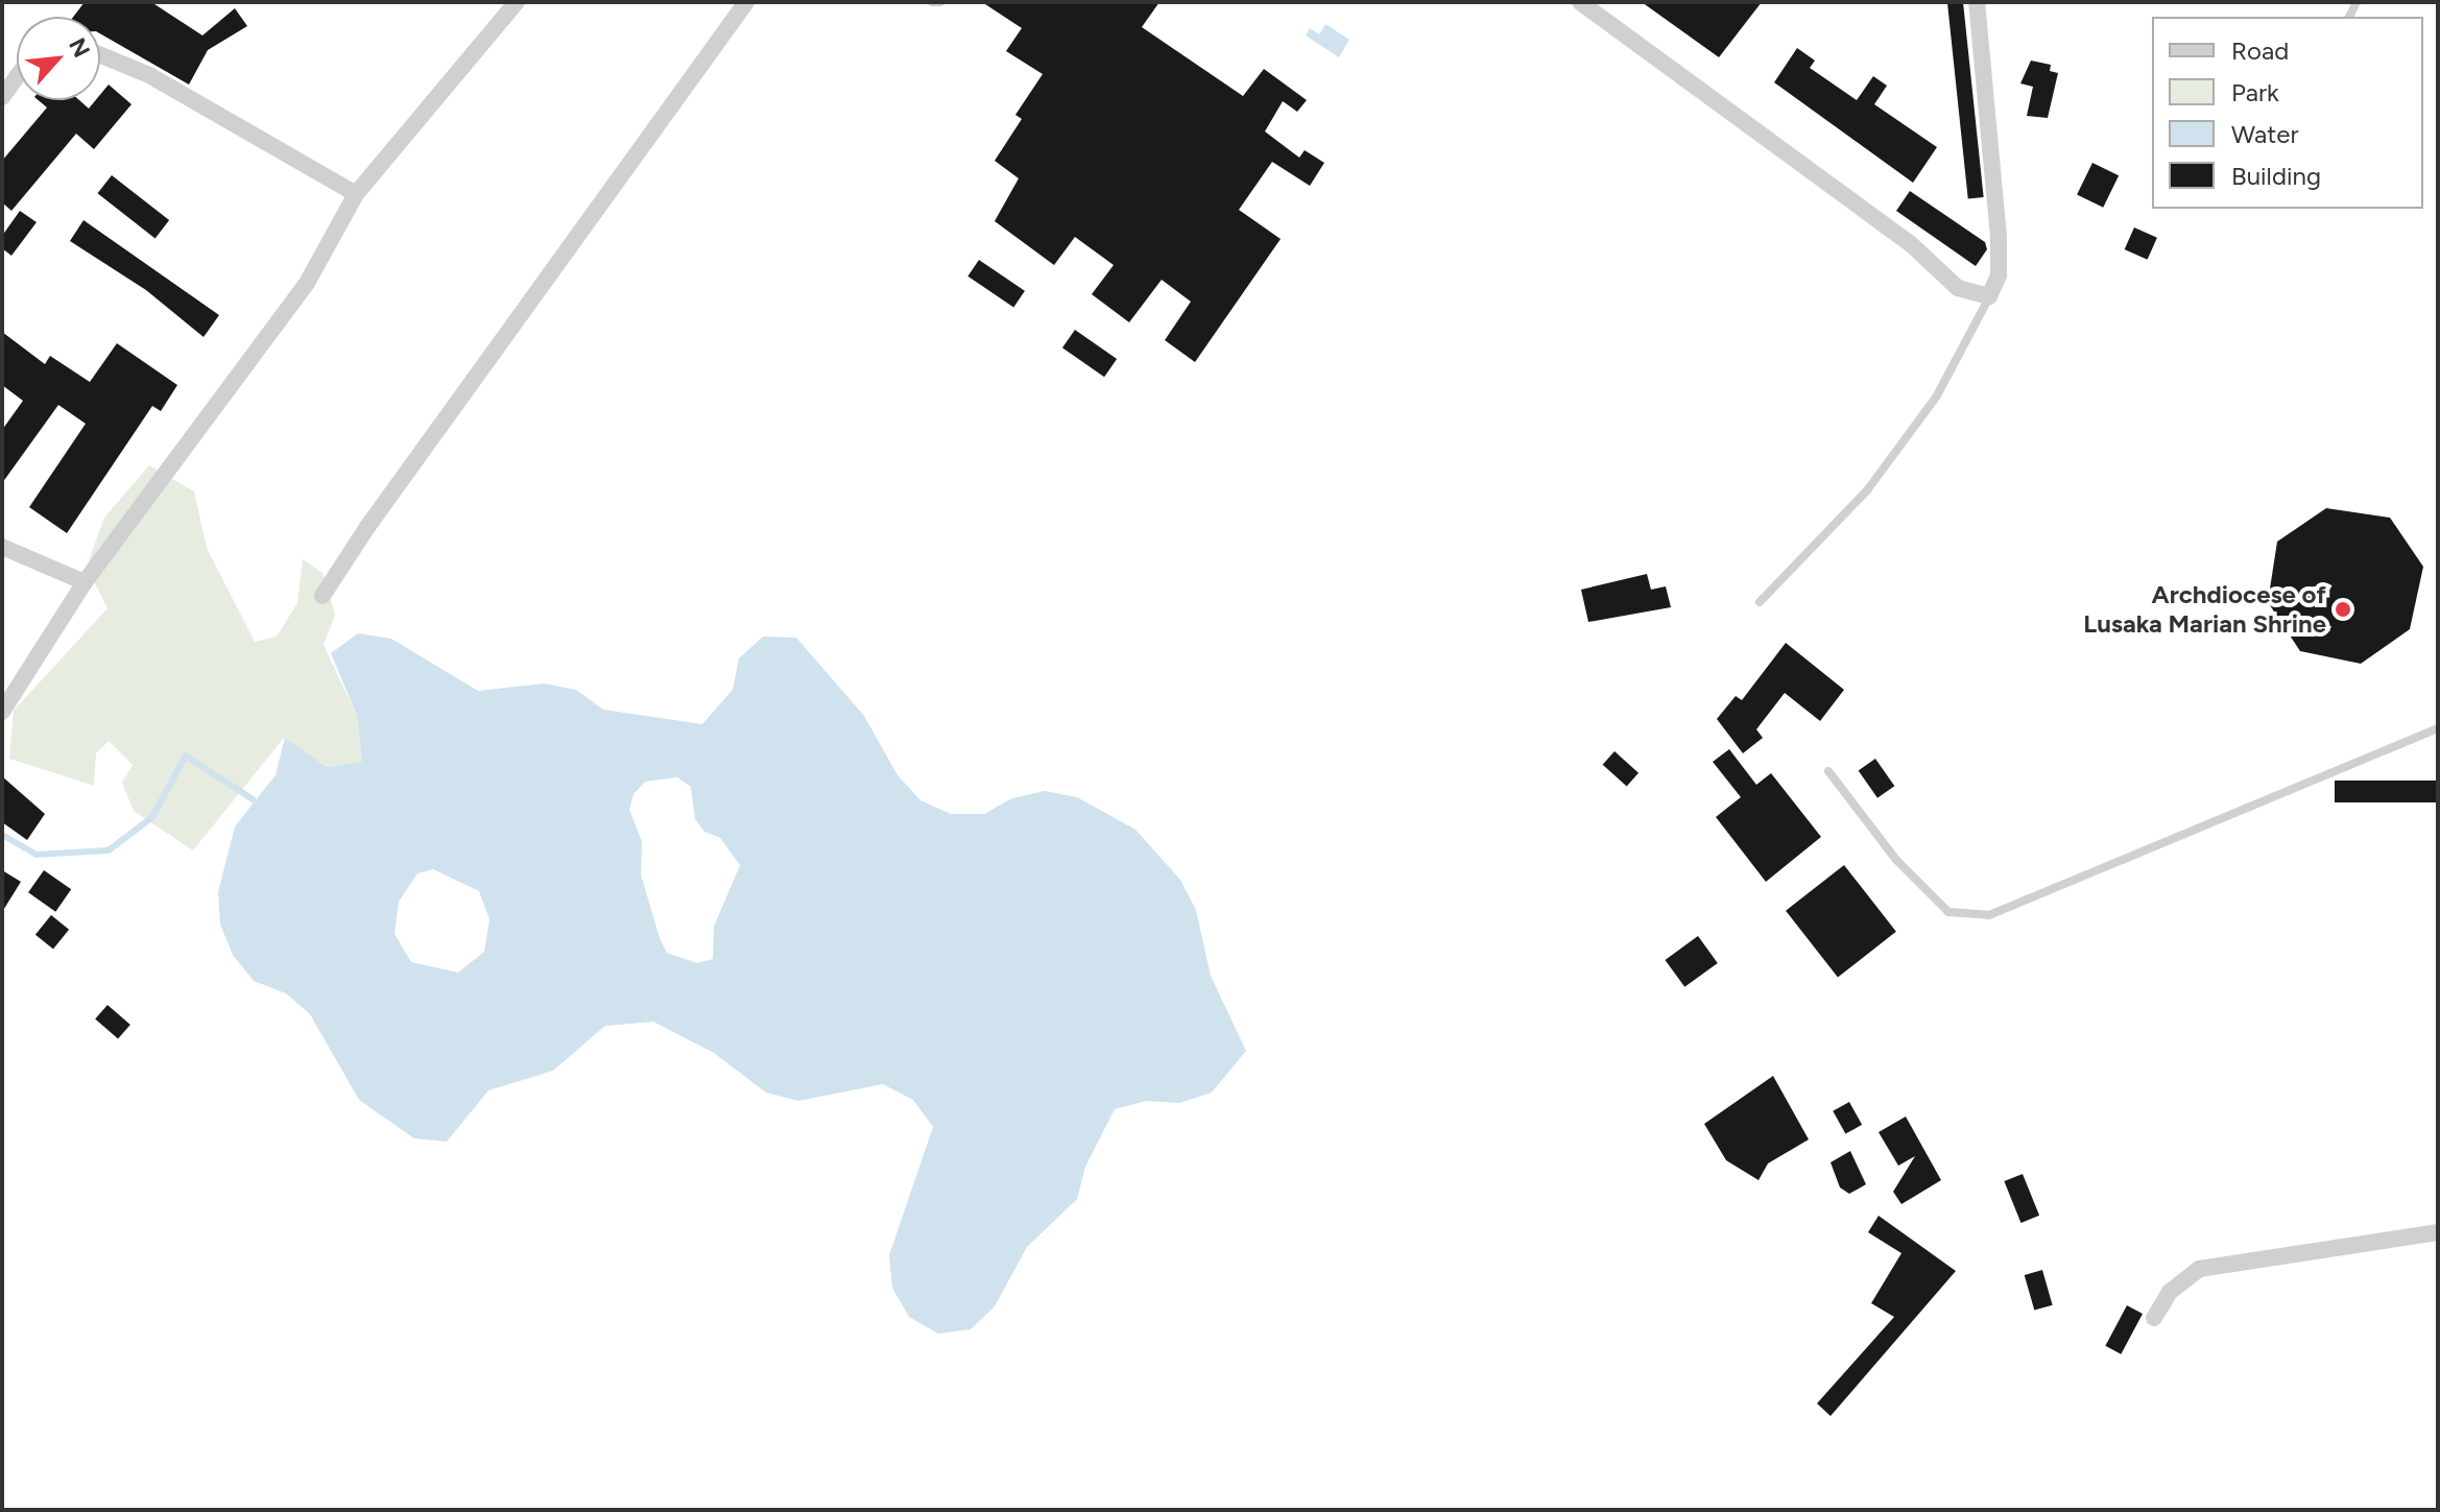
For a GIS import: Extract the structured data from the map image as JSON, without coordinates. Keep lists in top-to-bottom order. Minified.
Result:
{"places":["Archdiocese of Lusaka Marian Shrine"],"legend":["Road","Park","Water","Building"],"north":"top right"}
